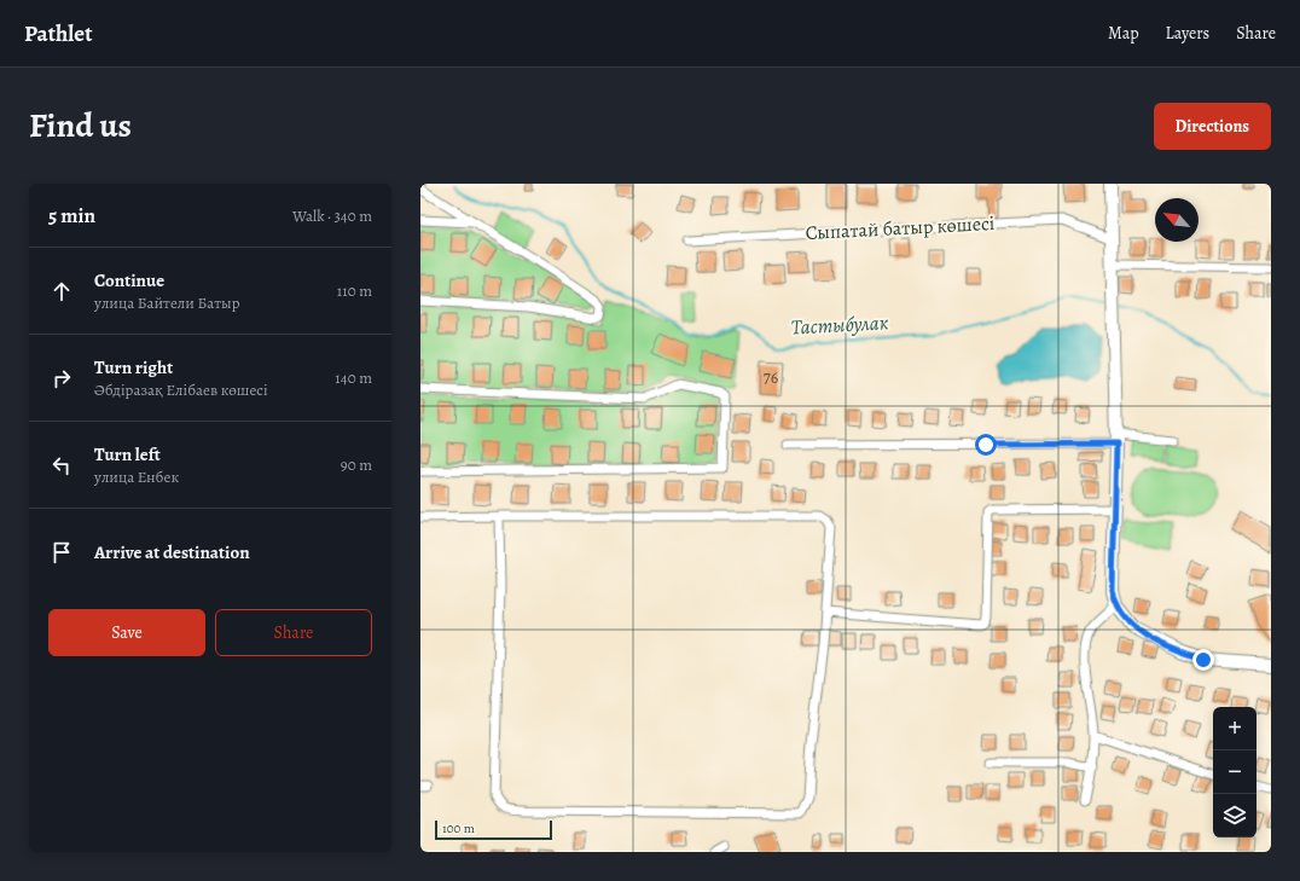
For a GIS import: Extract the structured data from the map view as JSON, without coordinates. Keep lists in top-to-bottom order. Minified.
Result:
{"streets":{"street":["Сыпатай батыр көшесі"]},"water":["Тастыбулак"],"house_numbers":["76"],"scale_bar":"100 m","north":"top left","page":{"header":"Pathlet","nav":["Map","Layers","Share"],"title":"Find us","buttons":["Directions",["Save","Share"]],"heading":["5 min","Walk · 340 m"],"list":[["Continue","улица Байтели Батыр","110 m"],["Turn right","Әбдіразақ Елібаев көшесі","140 m"],["Turn left","улица Енбек","90 m"],"Arrive at destination"],"map_buttons":["+","−"],"scale":"100 m"}}
